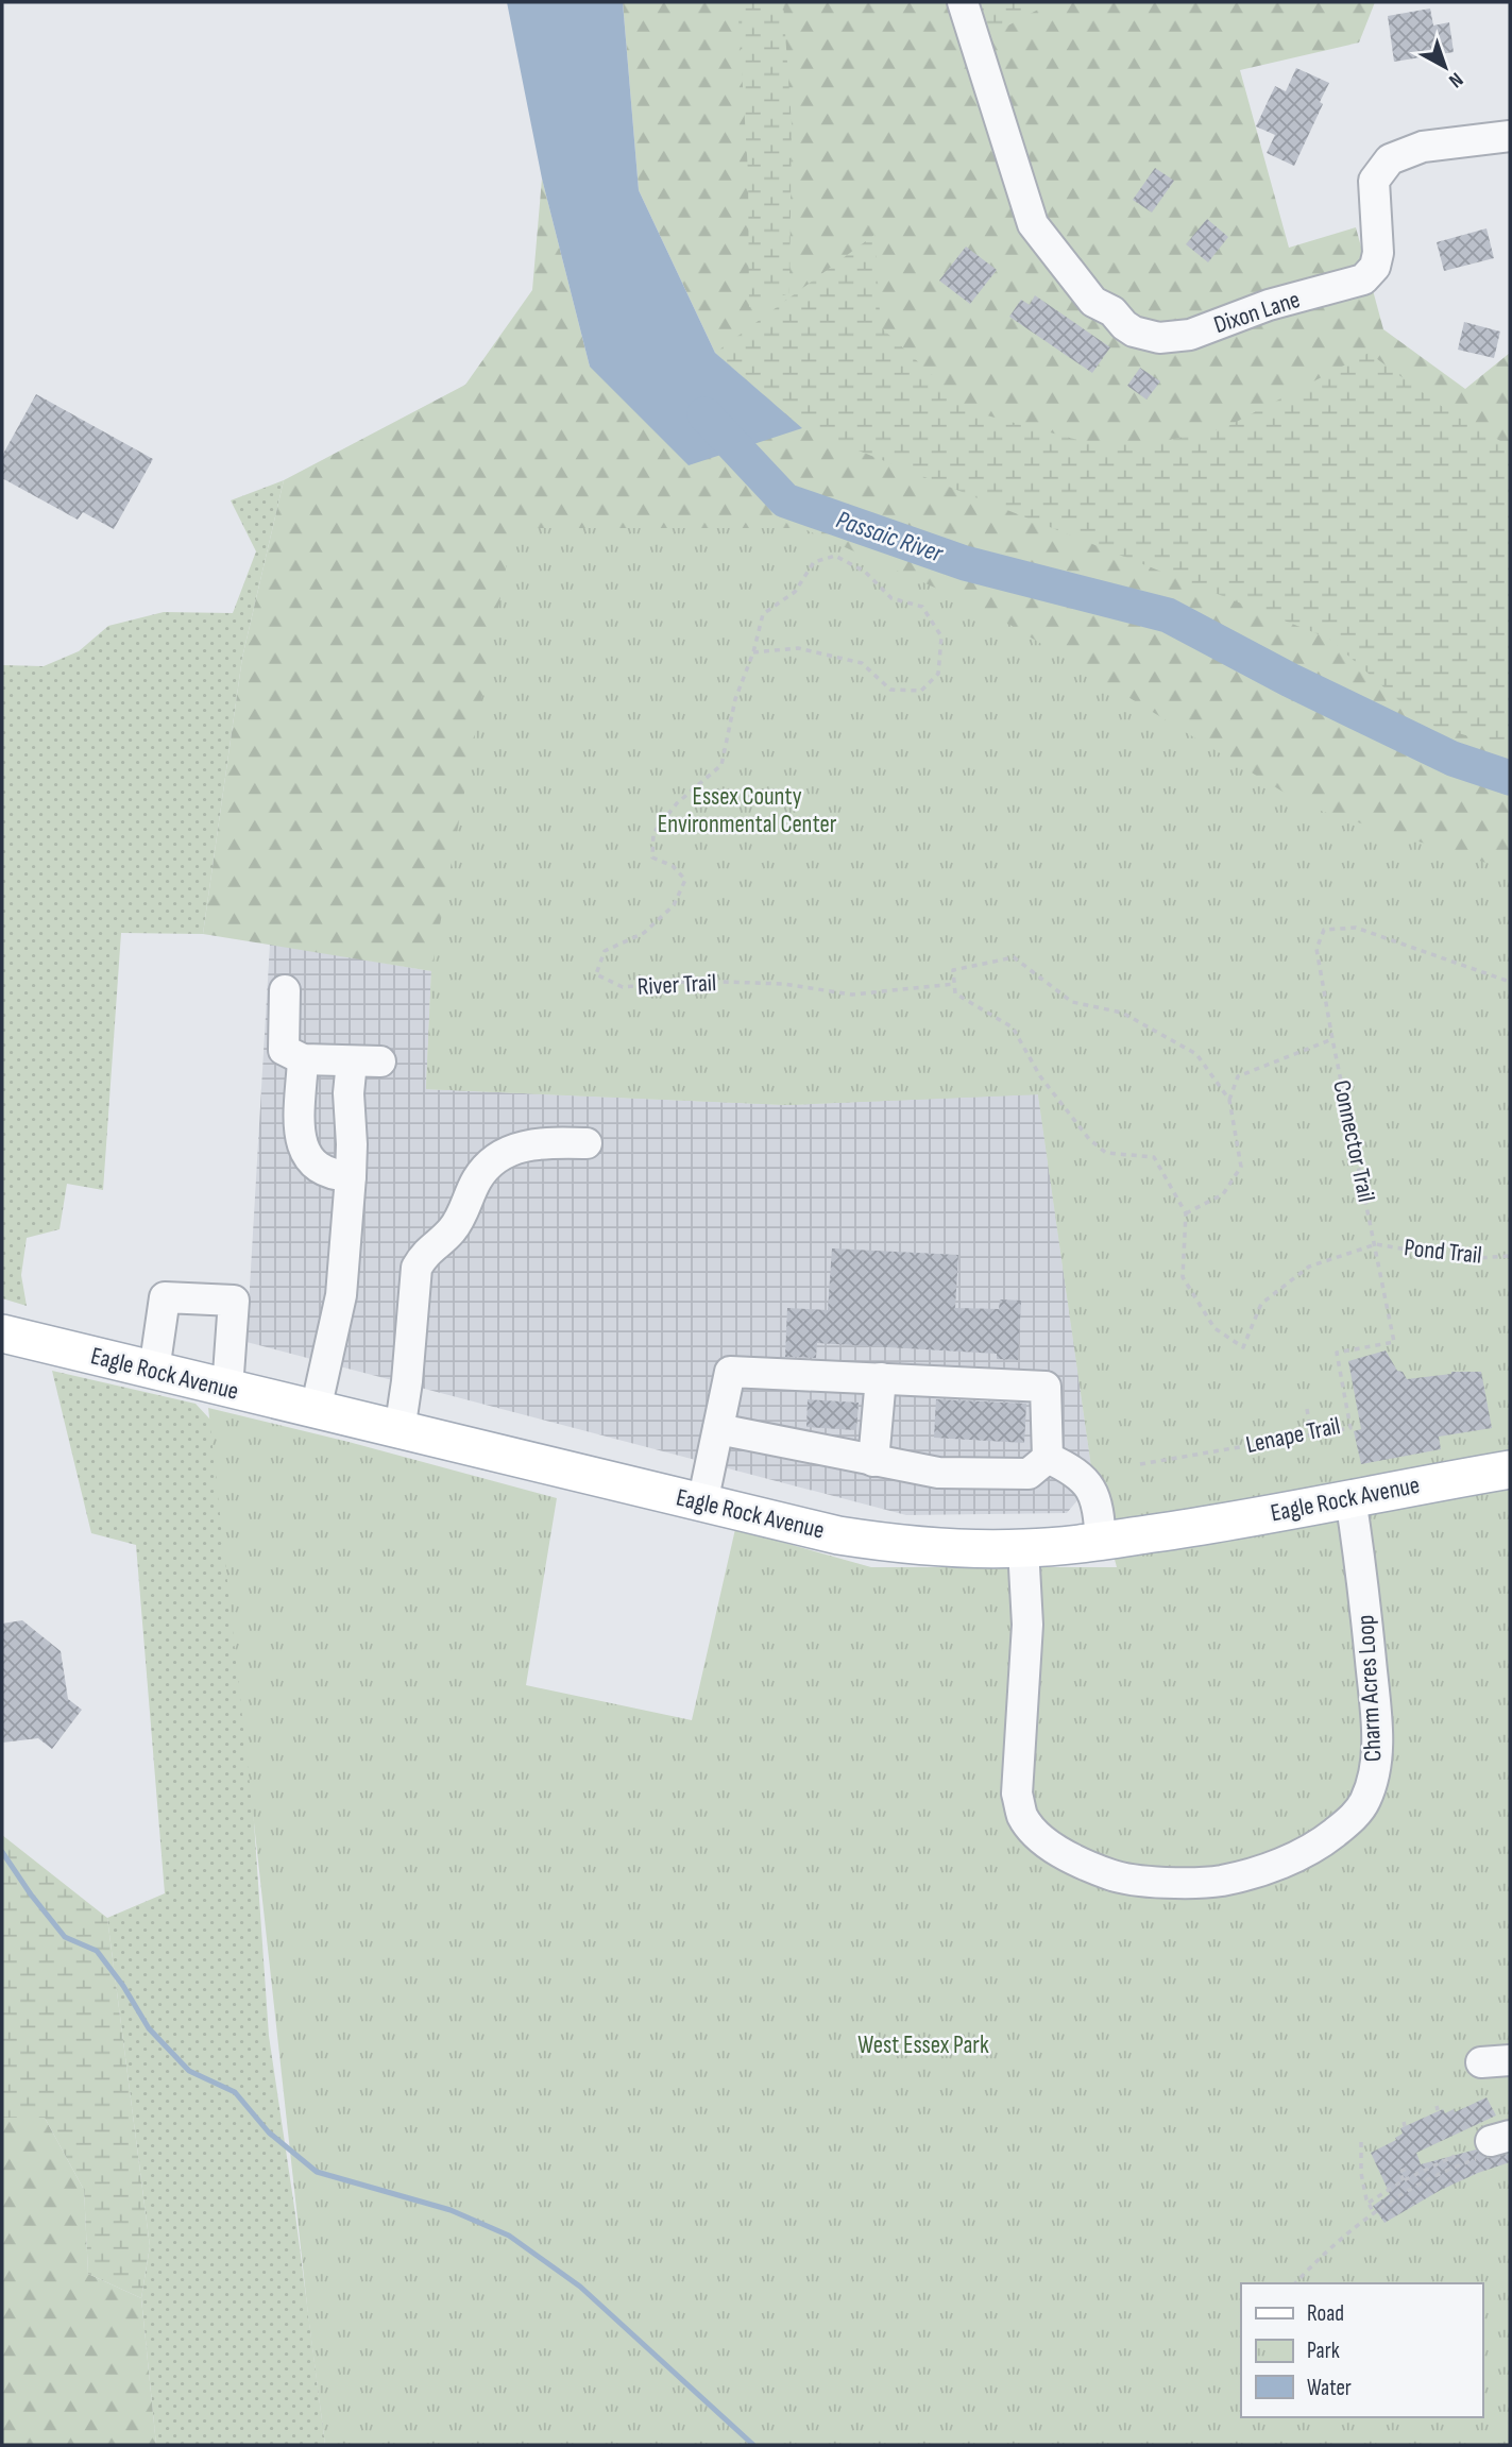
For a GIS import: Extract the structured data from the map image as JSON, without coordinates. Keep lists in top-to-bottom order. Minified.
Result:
{"streets":{"main road":["Eagle Rock Avenue"],"street":["Dixon Lane","Charm Acres Loop"],"path":["River Trail","Connector Trail","Pond Trail","Lenape Trail"]},"crossings":[["Connector Trail","Pond Trail"],["Connector Trail","Lenape Trail"],["Pond Trail","Lenape Trail"],["Eagle Rock Avenue","Charm Acres Loop"]],"water":["Passaic River"],"parks":["Essex County Environmental Center","West Essex Park"],"legend":["Road","Park","Water"],"north":"bottom right"}
